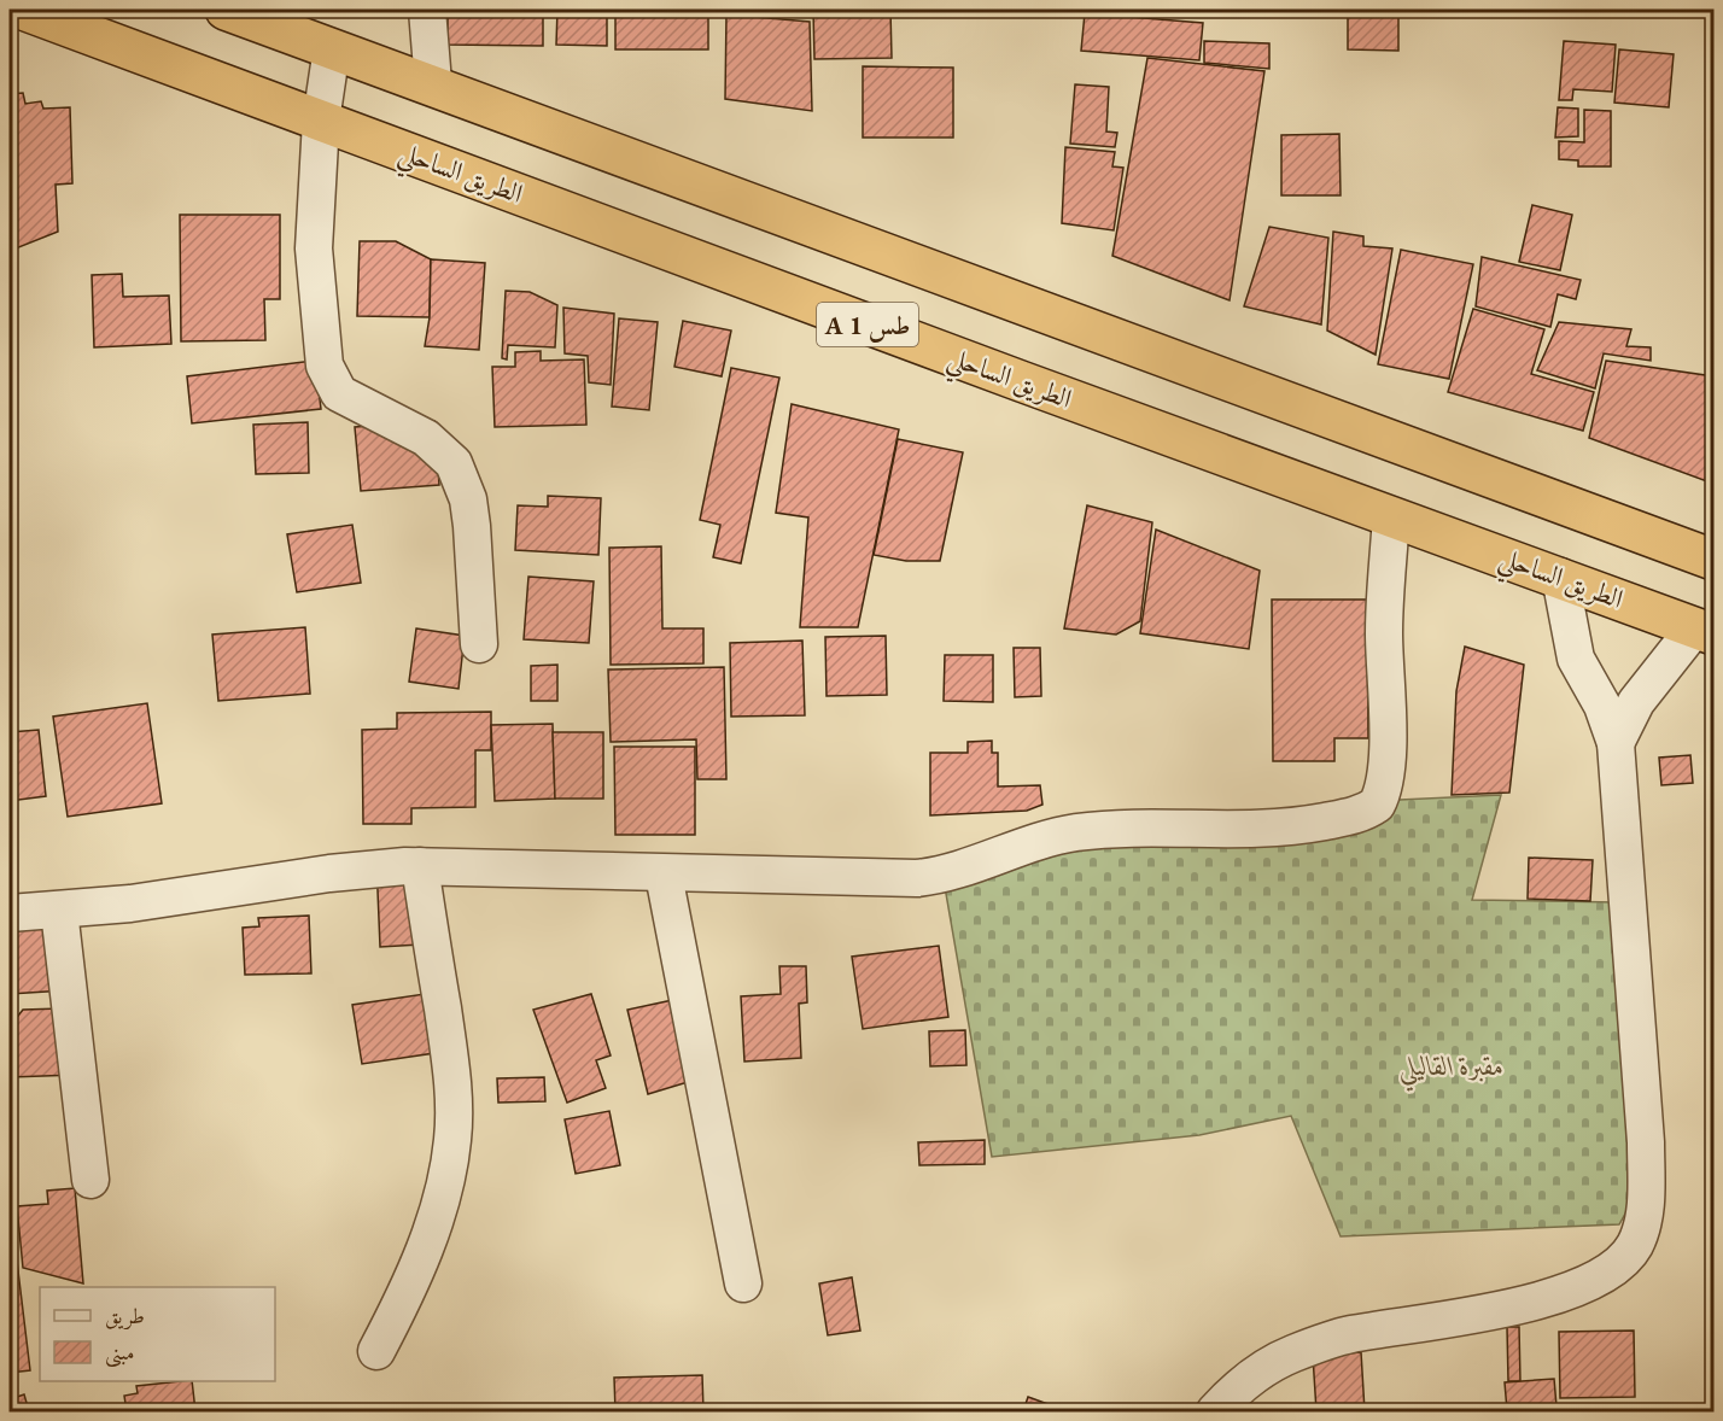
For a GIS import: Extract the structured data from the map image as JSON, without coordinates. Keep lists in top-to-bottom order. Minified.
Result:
{"streets":{"highway":["الطريق الساحلي","A 1 طس"]},"parks":["مقبرة القاليلي"],"legend":["طريق","مبنى"]}
